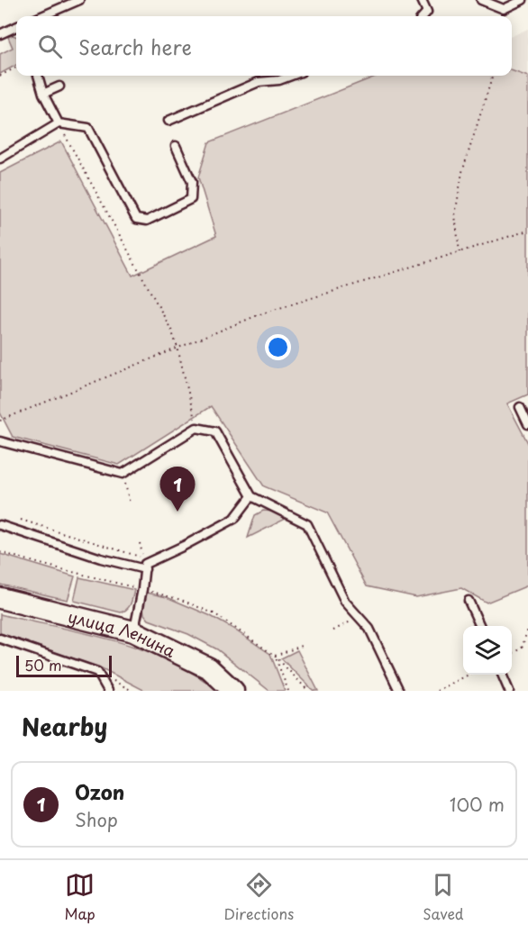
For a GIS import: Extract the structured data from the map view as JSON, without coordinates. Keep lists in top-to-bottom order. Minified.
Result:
{"streets":{"main road":["улица Ленина"]},"scale_bar":"50 m","page":{"search":"Search here","pins":"1","scale":"50 m","heading":"Nearby","list":[{"mark":"1","name":"Ozon","note":"Shop","value":"100 m"}],"nav":["Map","Directions","Saved"]}}
